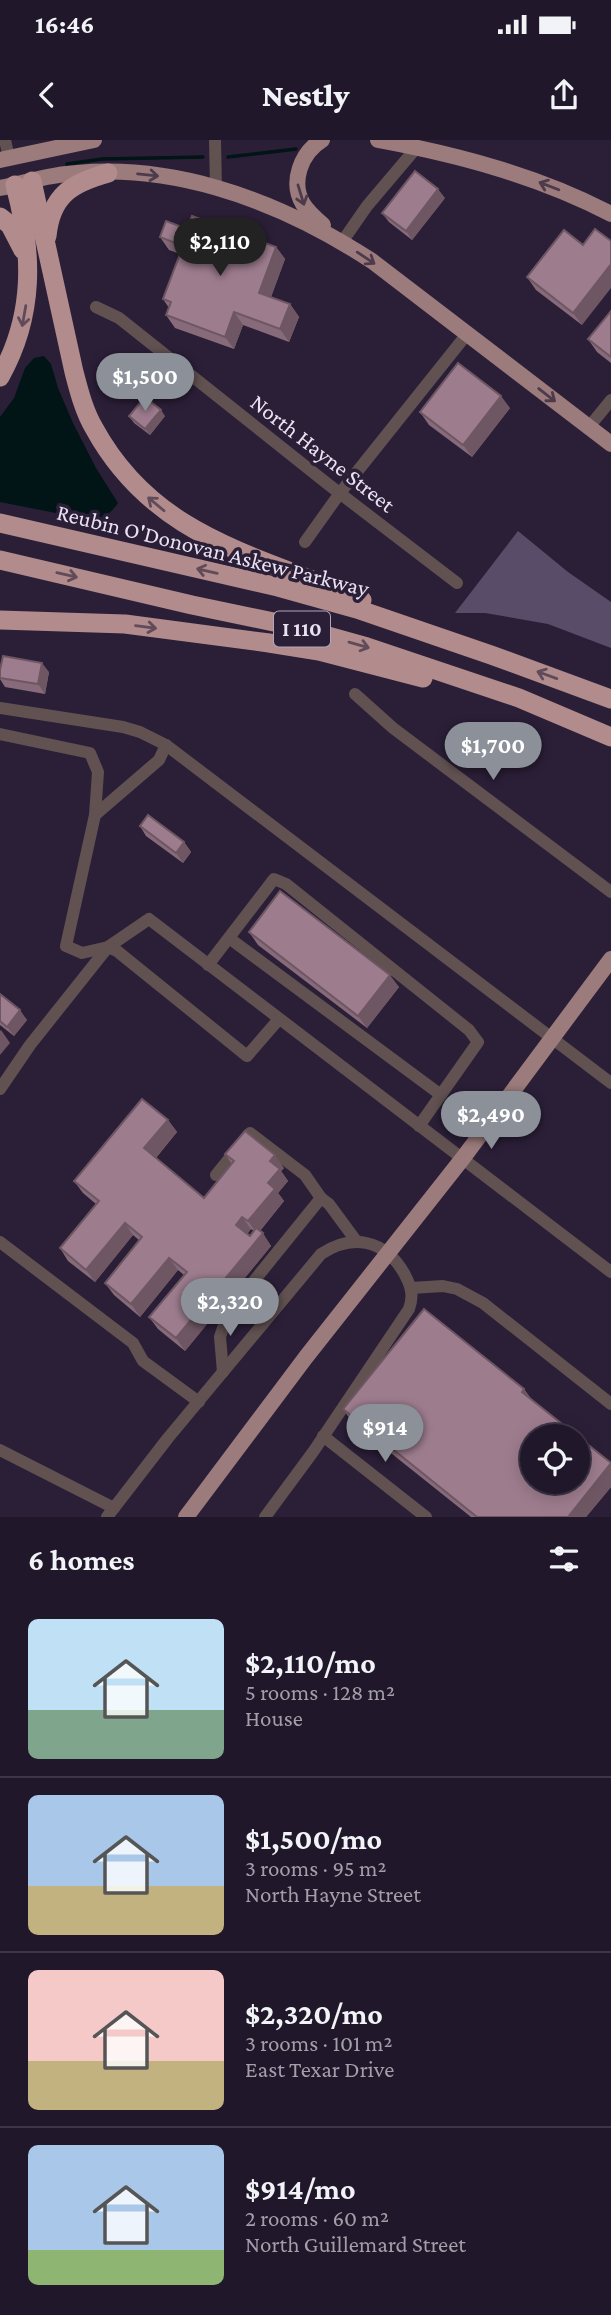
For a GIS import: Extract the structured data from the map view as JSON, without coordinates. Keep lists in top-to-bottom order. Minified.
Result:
{"streets":{"highway":["Reubin O'Donovan Askew Parkway","I 110"],"street":["North Hayne Street"]},"page":{"status":"16:46","header":"Nestly","price":["$2,110","$1,500","$1,700","$2,490","$2,320","$914"],"heading":"6 homes","list":[{"name":"$2,110/mo","note":"5 rooms · 128 m² · House"},{"name":"$1,500/mo","note":"3 rooms · 95 m² · North Hayne Street"},{"name":"$2,320/mo","note":"3 rooms · 101 m² · East Texar Drive"},{"name":"$914/mo","note":"2 rooms · 60 m² · North Guillemard Street"}]}}
